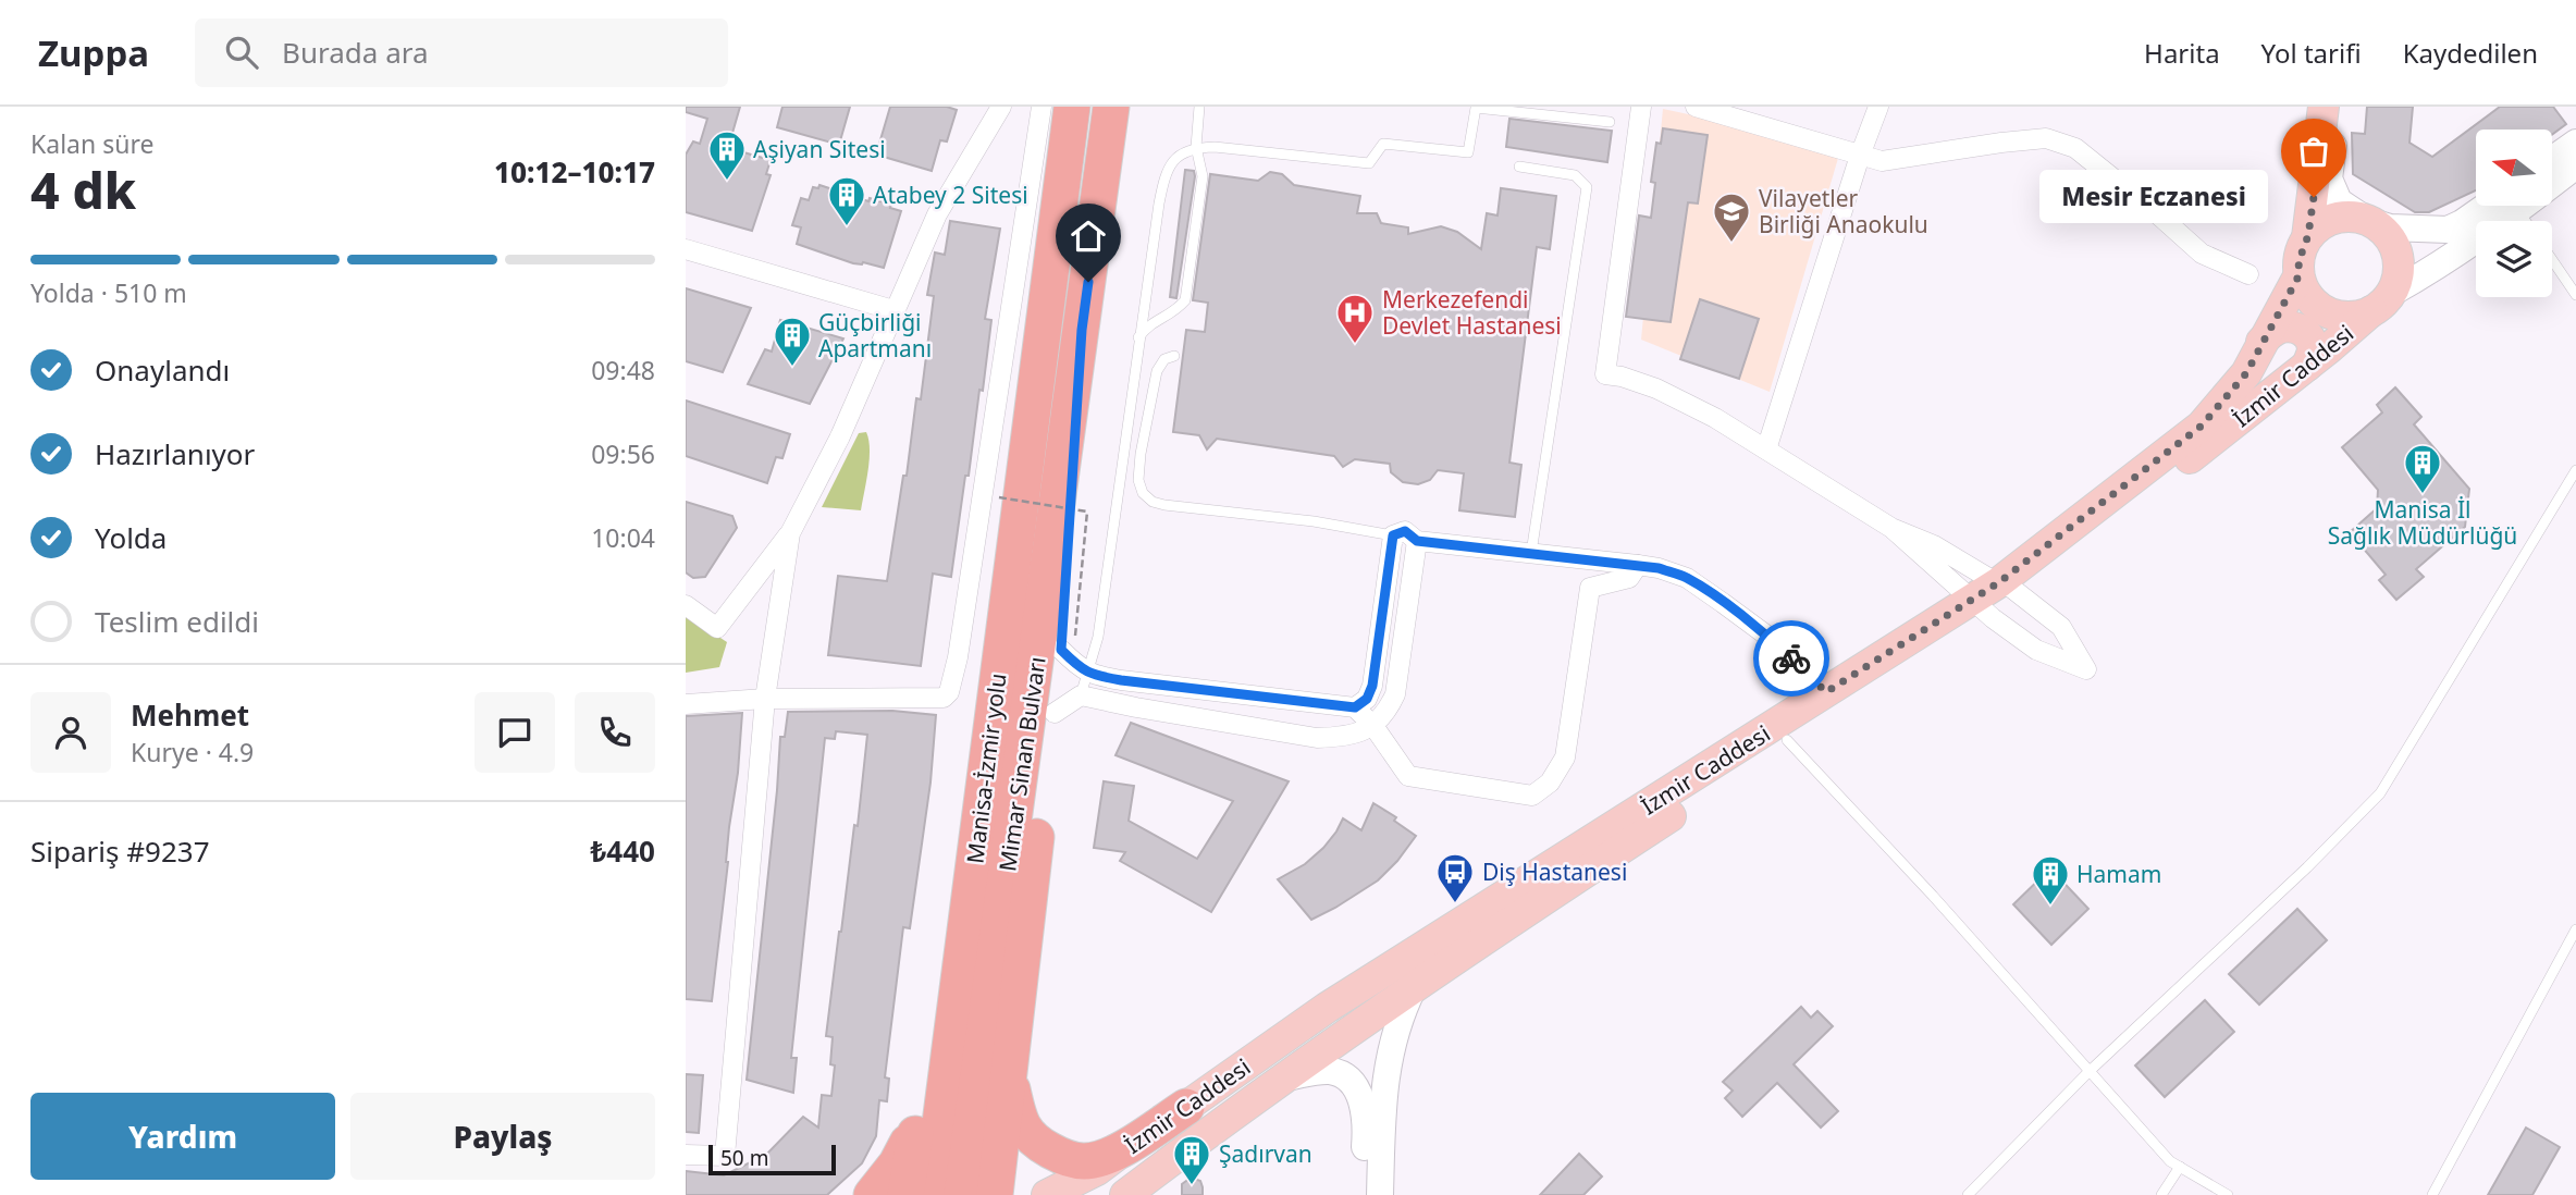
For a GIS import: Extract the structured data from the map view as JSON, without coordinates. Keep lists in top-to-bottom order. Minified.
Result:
{"streets":{"highway":["Mimar Sinan Bulvarı","Manisa-İzmir yolu"],"main road":["İzmir Caddesi"]},"crossings":[["Mimar Sinan Bulvarı","Manisa-İzmir yolu"]],"places":{"building":["Aşiyan Sitesi","Atabey 2 Sitesi","Güçbirliği Apartmanı","Manisa İl Sağlık Müdürlüğü","Hamam","Şadırvan"],"other":["Mesir Eczanesi"],"school or university":["Vilayetler Birliği Anaokulu"],"hospital":["Merkezefendi Devlet Hastanesi"],"bus stop":["Diş Hastanesi"]},"scale_bar":"50 m","north":"left","page":{"header":"Zuppa","search":"Burada ara","nav":["Harita","Yol tarifi","Kaydedilen"],"heading":["4 dk","Kalan süre","10:12–10:17"],"panel":["Mehmet","Kurye · 4.9","Sipariş #9237","₺440"],"bubble":"Mesir Eczanesi","bar":"Yolda · 510 m","list":[["Onaylandı","09:48"],["Hazırlanıyor","09:56"],["Yolda","10:04"],"Teslim edildi"],"buttons":["Yardım","Paylaş"],"scale":"50 m"}}
